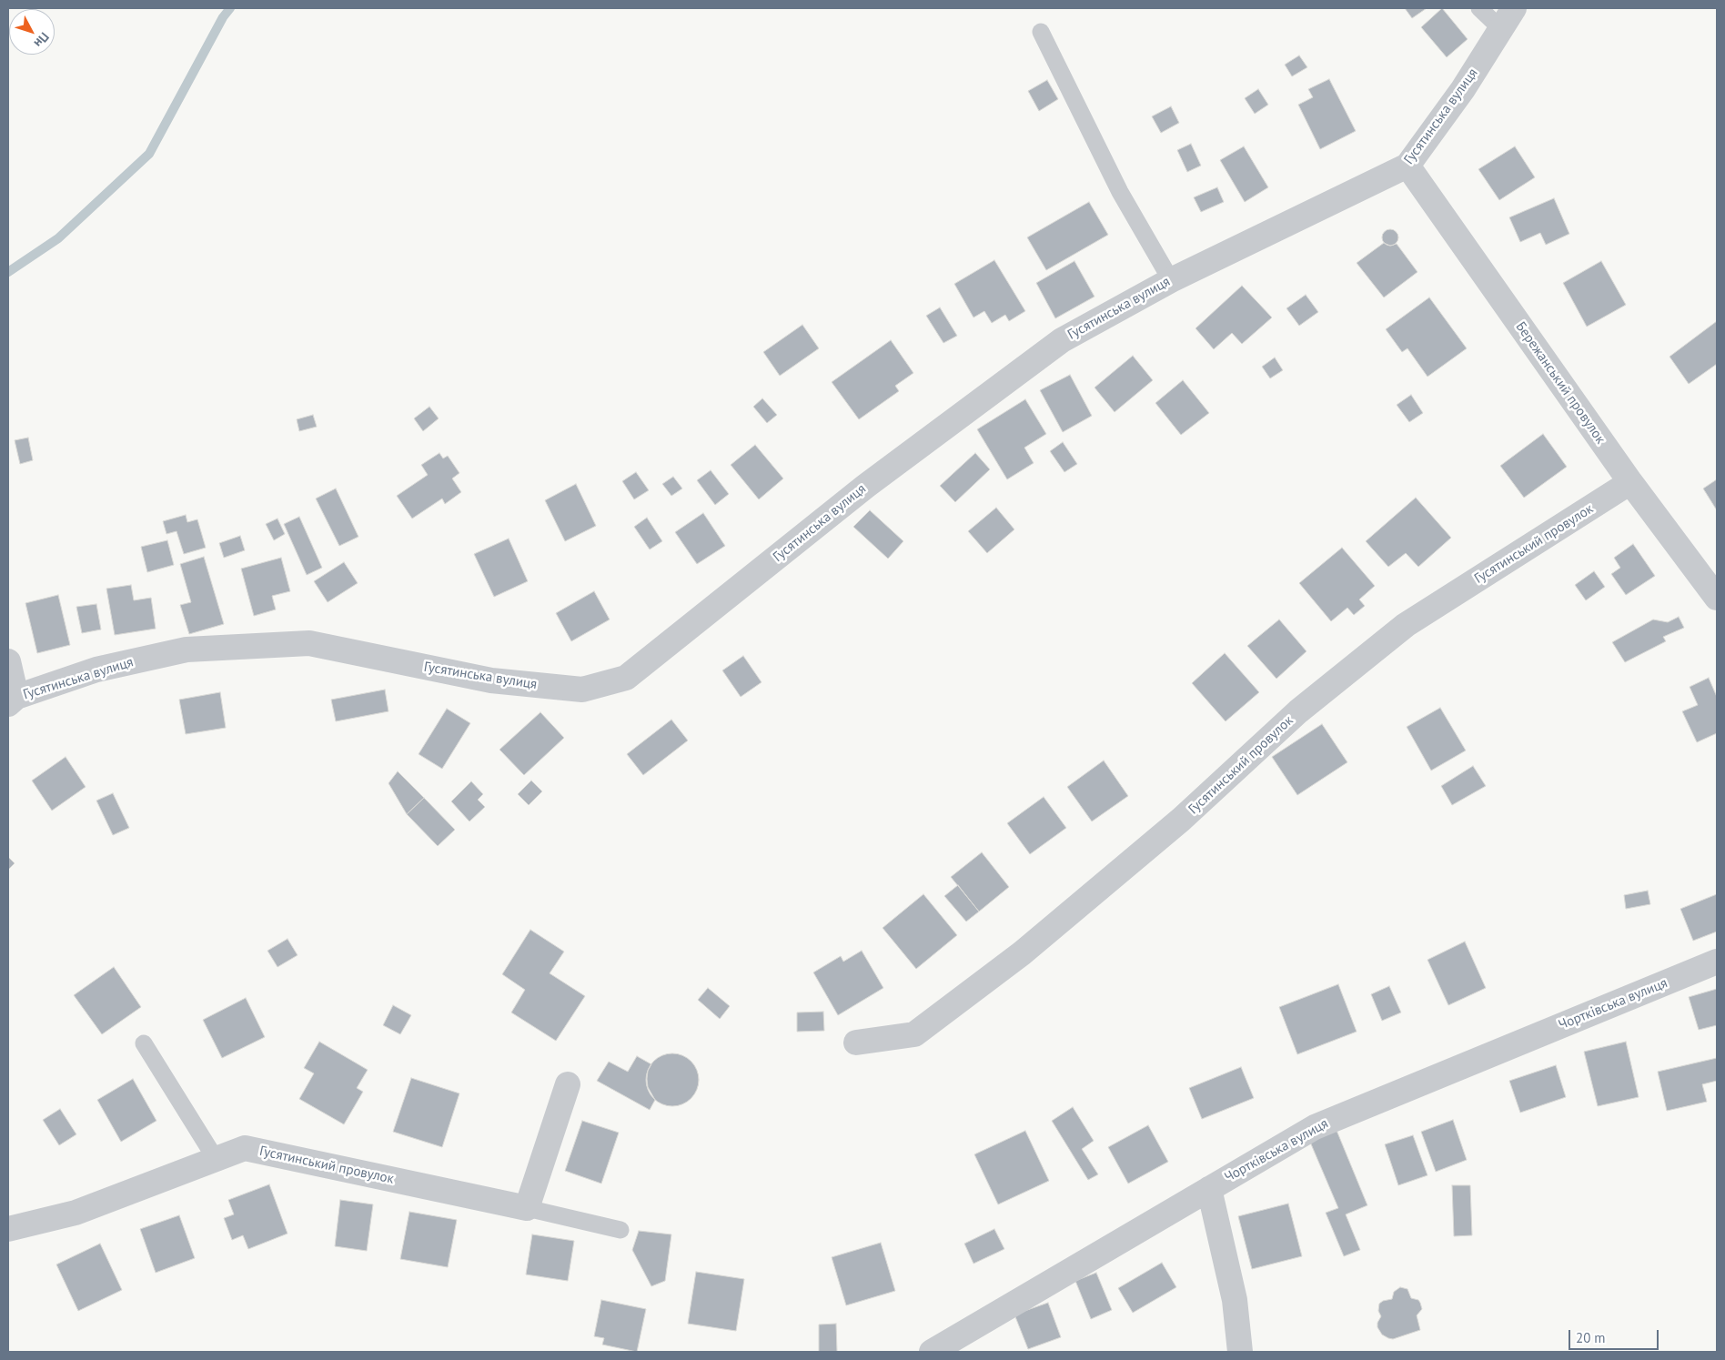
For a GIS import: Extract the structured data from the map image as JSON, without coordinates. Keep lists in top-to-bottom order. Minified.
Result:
{"streets":{"street":["Гусятинська вулиця","Бережанський провулок","Гусятинський провулок","Чортківська вулиця"]},"crossings":[["Гусятинська вулиця","Бережанський провулок"],["Бережанський провулок","Гусятинський провулок"]],"scale_bar":"20 m","north":"bottom right"}
